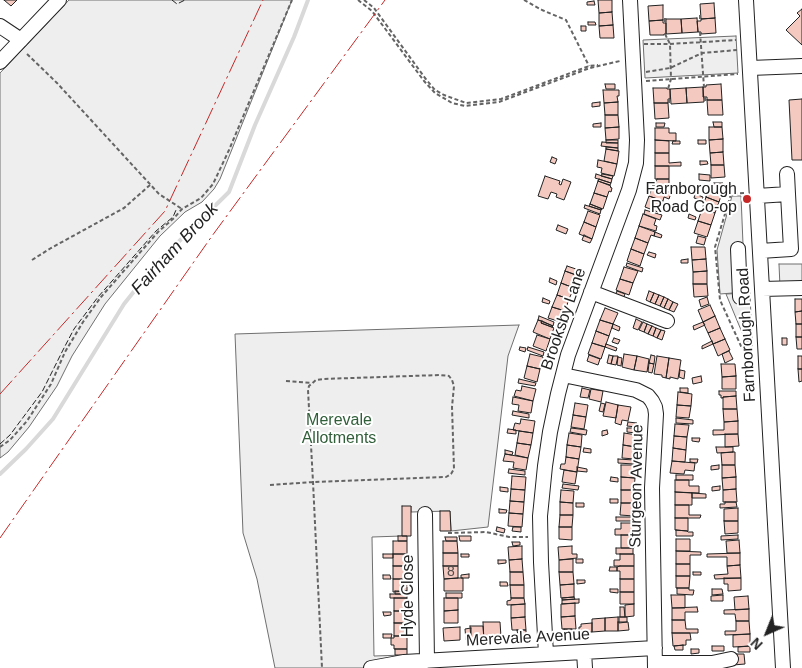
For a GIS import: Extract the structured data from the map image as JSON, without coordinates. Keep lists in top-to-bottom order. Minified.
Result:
{"streets":{"street":["Brooksby Lane","Farnborough Road","Sturgeon Avenue","Hyde Close","Merevale Avenue"]},"crossings":[["Brooksby Lane","Sturgeon Avenue"],["Brooksby Lane","Merevale Avenue"],["Sturgeon Avenue","Merevale Avenue"],["Hyde Close","Merevale Avenue"]],"water":["Fairham Brook"],"parks":["Merevale Allotments"],"places":["Farnborough Road Co-op"],"house_numbers":["8"],"north":"bottom left"}
